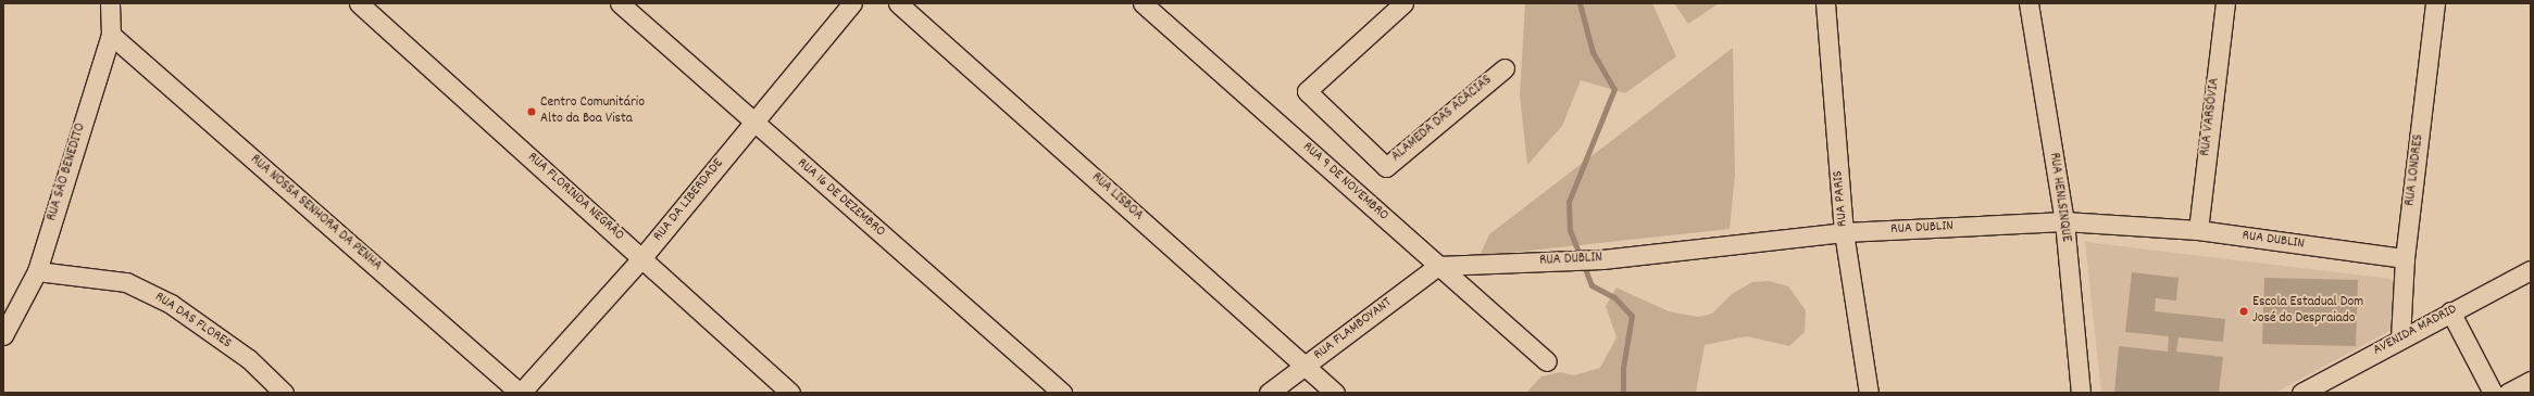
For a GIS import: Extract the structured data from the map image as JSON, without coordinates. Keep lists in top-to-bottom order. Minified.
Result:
{"streets":{"street":["RUA VARSÓVIA","ALAMEDA DAS ACÁCIAS","RUA LONDRES","RUA SÃO BENEDITO","RUA 9 DE NOVEMBRO","RUA FLORINDA NEGRÃO","RUA LISBOA","RUA HENLSINQUE","RUA 16 DE DEZEMBRO","RUA PARIS","RUA DA LIBERDADE","RUA NOSSA SENHORA DA PENHA","RUA DUBLIN","RUA DAS FLORES","RUA FLAMBOYANT","AVENIDA MADRID"]},"crossings":[["RUA VARSÓVIA","RUA DUBLIN"],["RUA LONDRES","RUA DUBLIN"],["RUA LONDRES","AVENIDA MADRID"],["RUA SÃO BENEDITO","RUA NOSSA SENHORA DA PENHA"],["RUA SÃO BENEDITO","RUA DAS FLORES"],["RUA 9 DE NOVEMBRO","RUA DUBLIN"],["RUA 9 DE NOVEMBRO","RUA FLAMBOYANT"],["RUA FLORINDA NEGRÃO","RUA DA LIBERDADE"],["RUA LISBOA","RUA FLAMBOYANT"],["RUA HENLSINQUE","RUA DUBLIN"],["RUA 16 DE DEZEMBRO","RUA DA LIBERDADE"],["RUA PARIS","RUA DUBLIN"],["RUA DA LIBERDADE","RUA NOSSA SENHORA DA PENHA"],["RUA DUBLIN","RUA FLAMBOYANT"]],"places":["Centro Comunitário Alto da Boa Vista","Escola Estadual Dom José do Despraiado"]}
